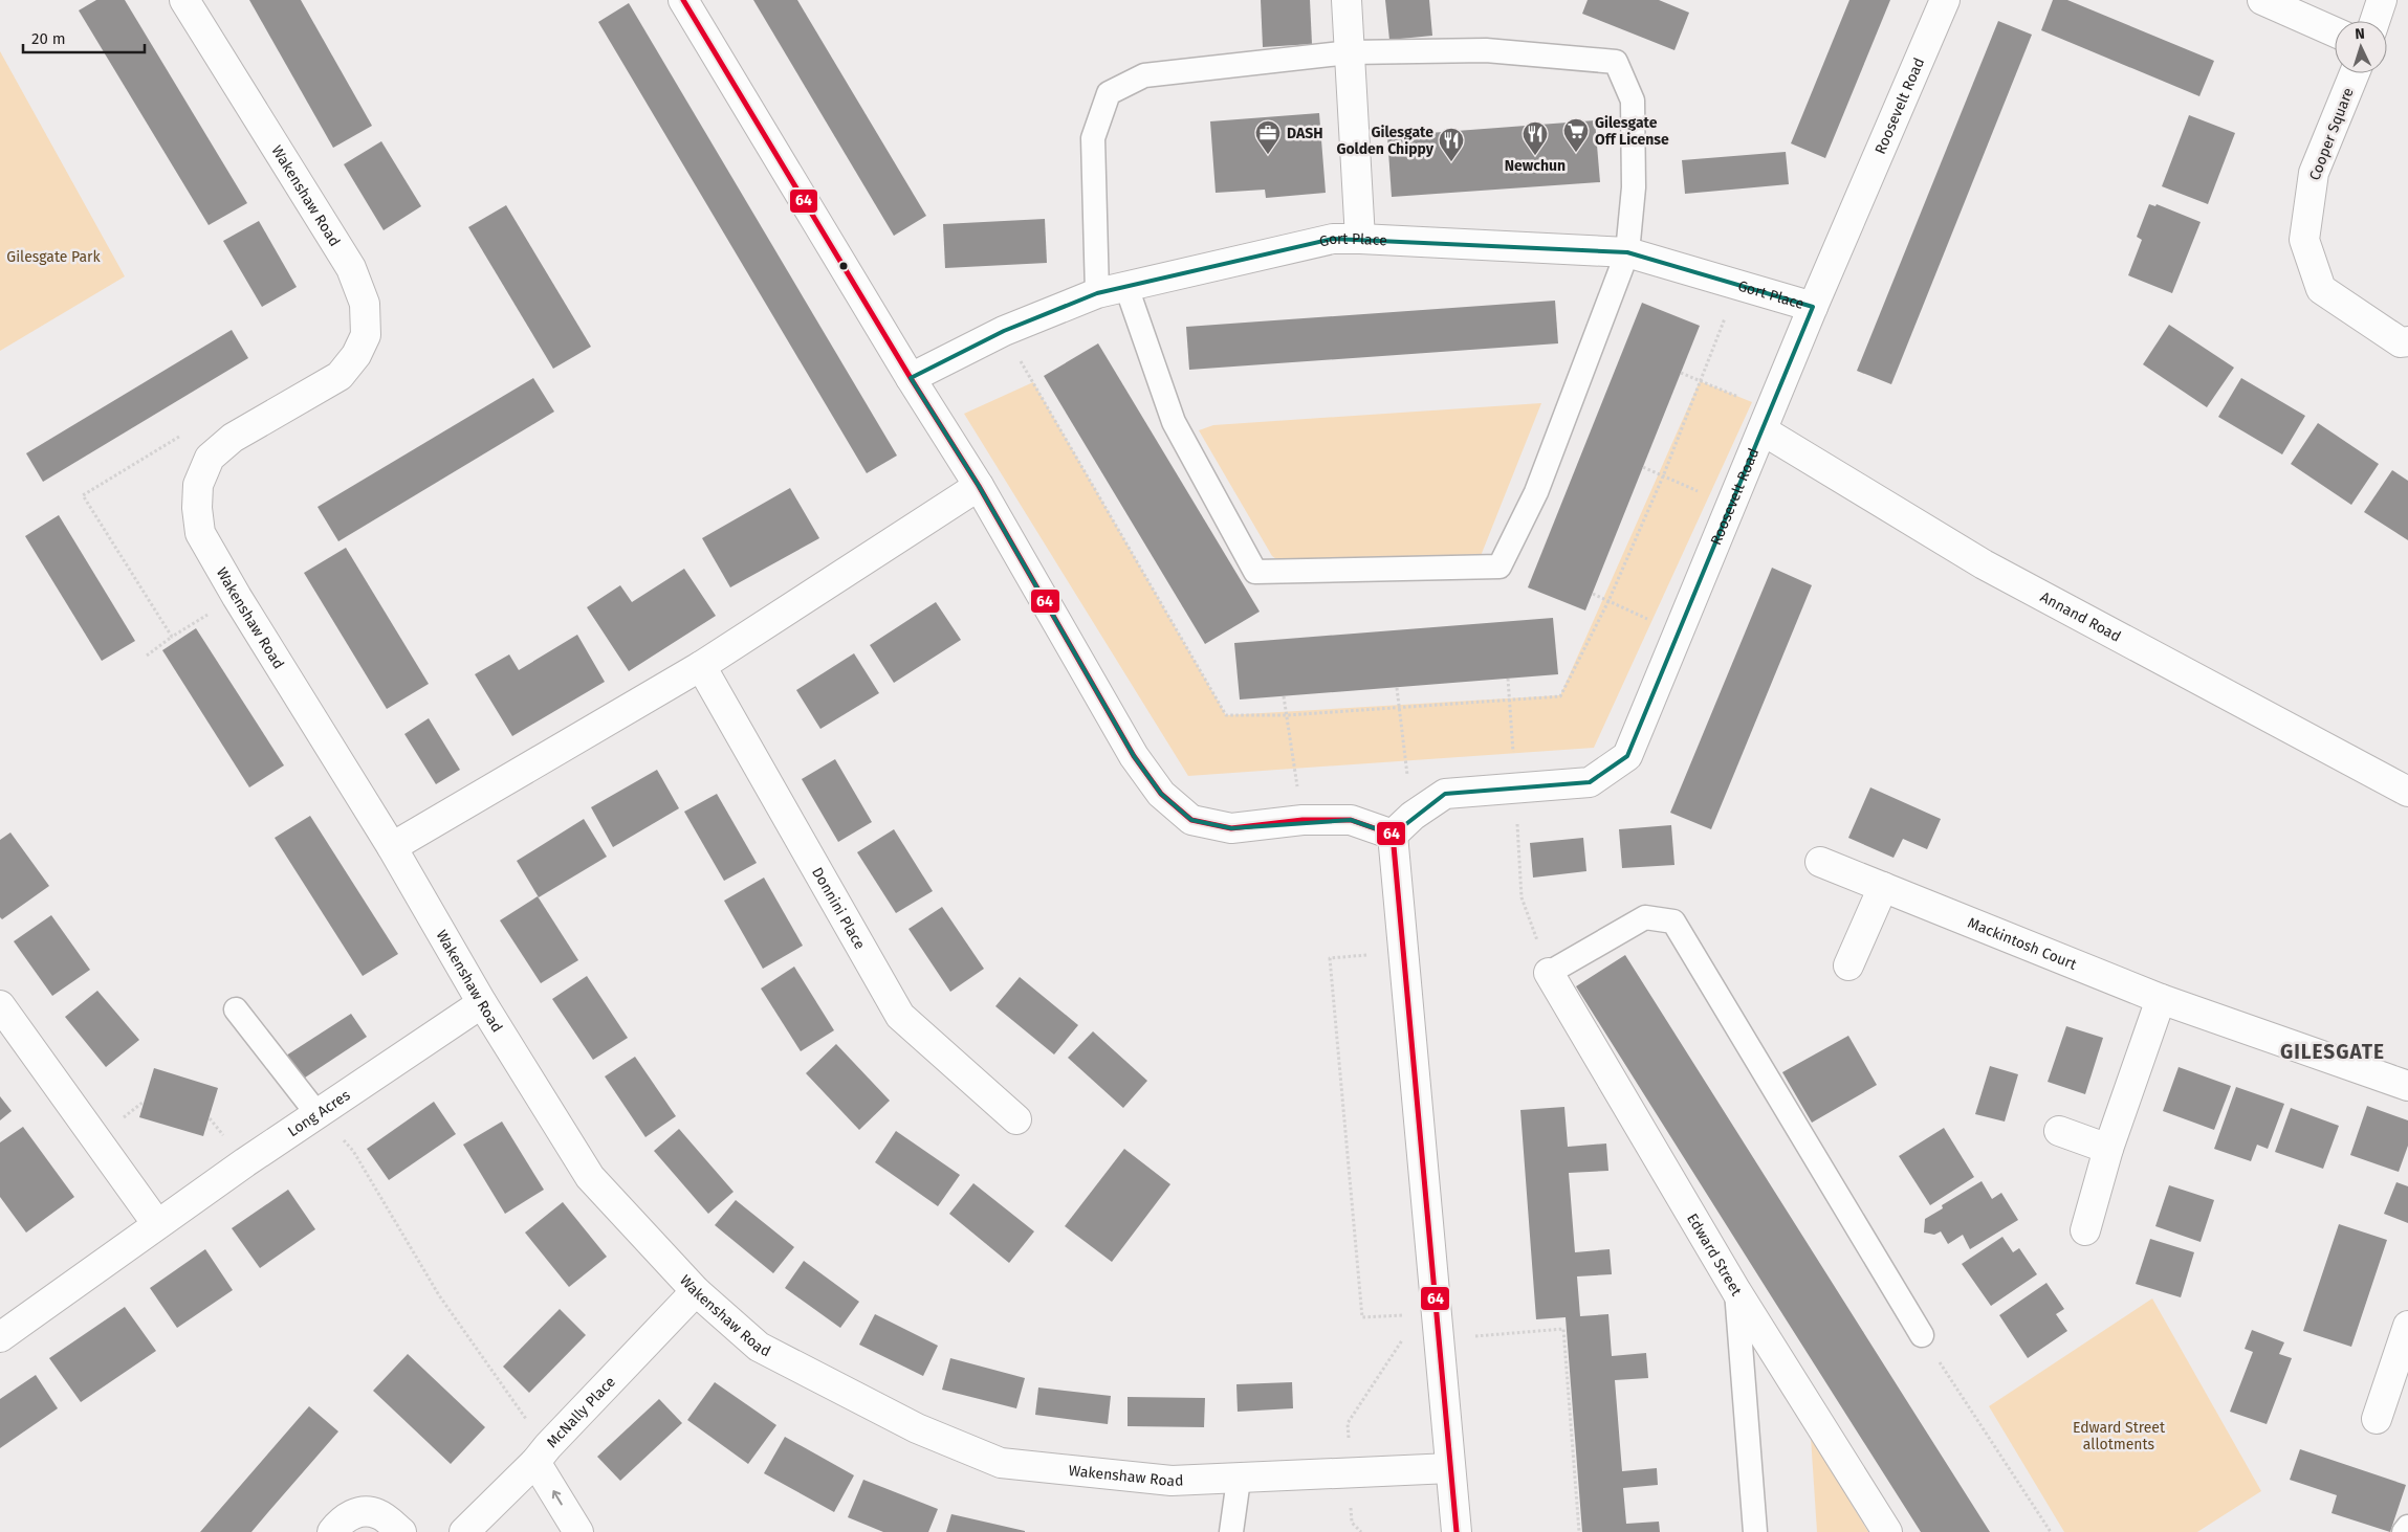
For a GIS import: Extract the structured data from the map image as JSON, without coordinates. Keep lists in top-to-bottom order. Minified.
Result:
{"streets":{"street":["Roosevelt Road","Cooper Square","Wakenshaw Road","Gort Place","Annand Road","Donnini Place","Mackintosh Court","Long Acres","Edward Street","McNally Place"]},"crossings":[["Roosevelt Road","Gort Place"],["Roosevelt Road","Annand Road"],["Wakenshaw Road","Long Acres"],["Wakenshaw Road","McNally Place"]],"districts":["GILESGATE"],"parks":["Gilesgate Park","Edward Street allotments"],"places":{"supermarket":["Gilesgate Off License"],"office":["DASH"],"restaurant":["Newchun","Gilesgate Golden Chippy"]},"lines":["transit line 64"],"scale_bar":"20 m","north":"top"}
